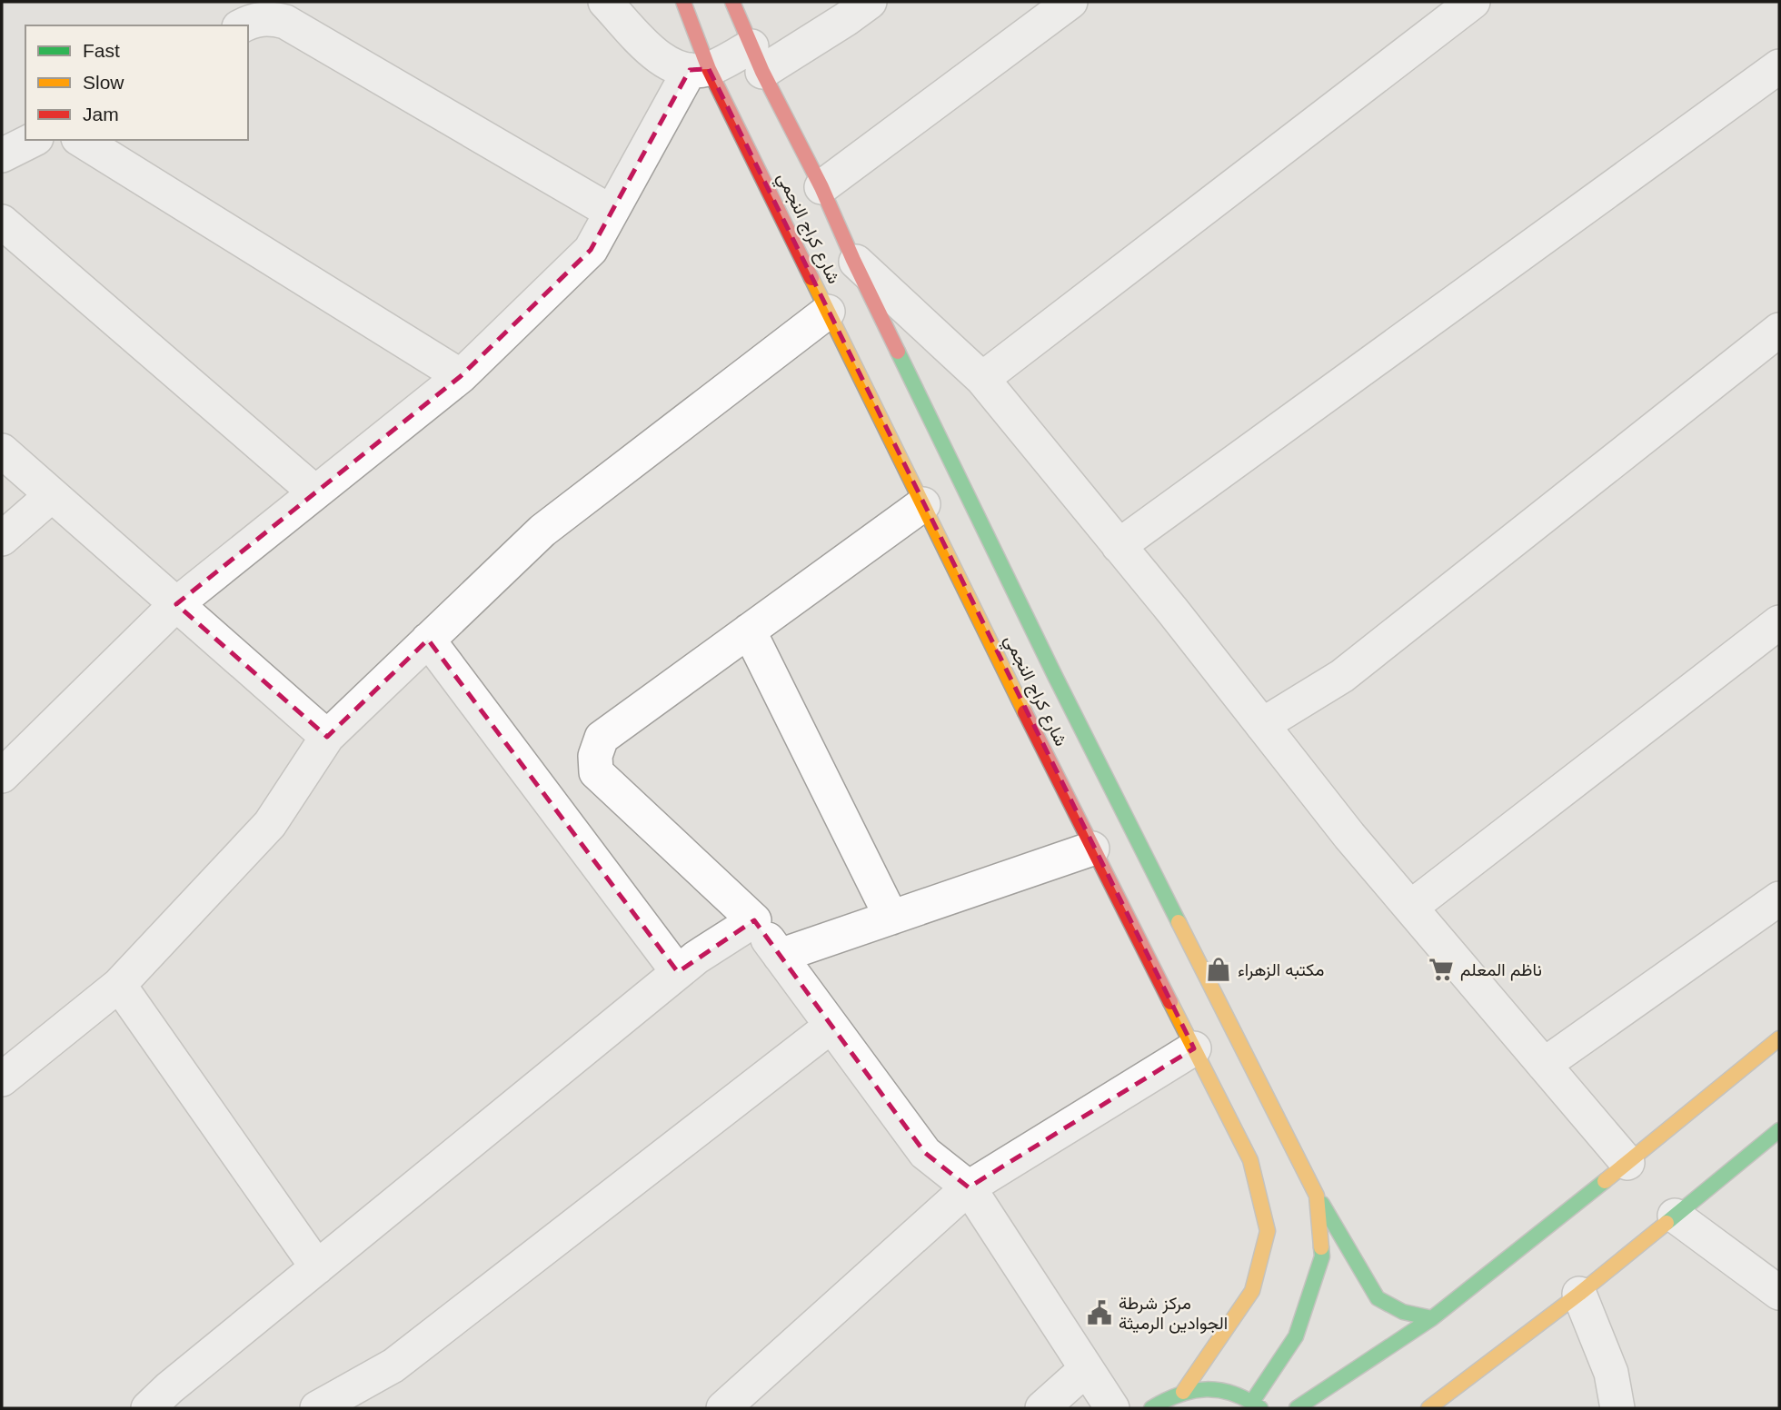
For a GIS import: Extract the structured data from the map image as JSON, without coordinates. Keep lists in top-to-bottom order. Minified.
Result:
{"streets":{"main road":["شارع كراج النجمي"]},"places":{"shop":["مكتبه الزهراء"],"supermarket":["ناظم المعلم"],"public building":["مركز شرطة الجوادين الرميثة"]},"legend":["Fast","Slow","Jam"]}
